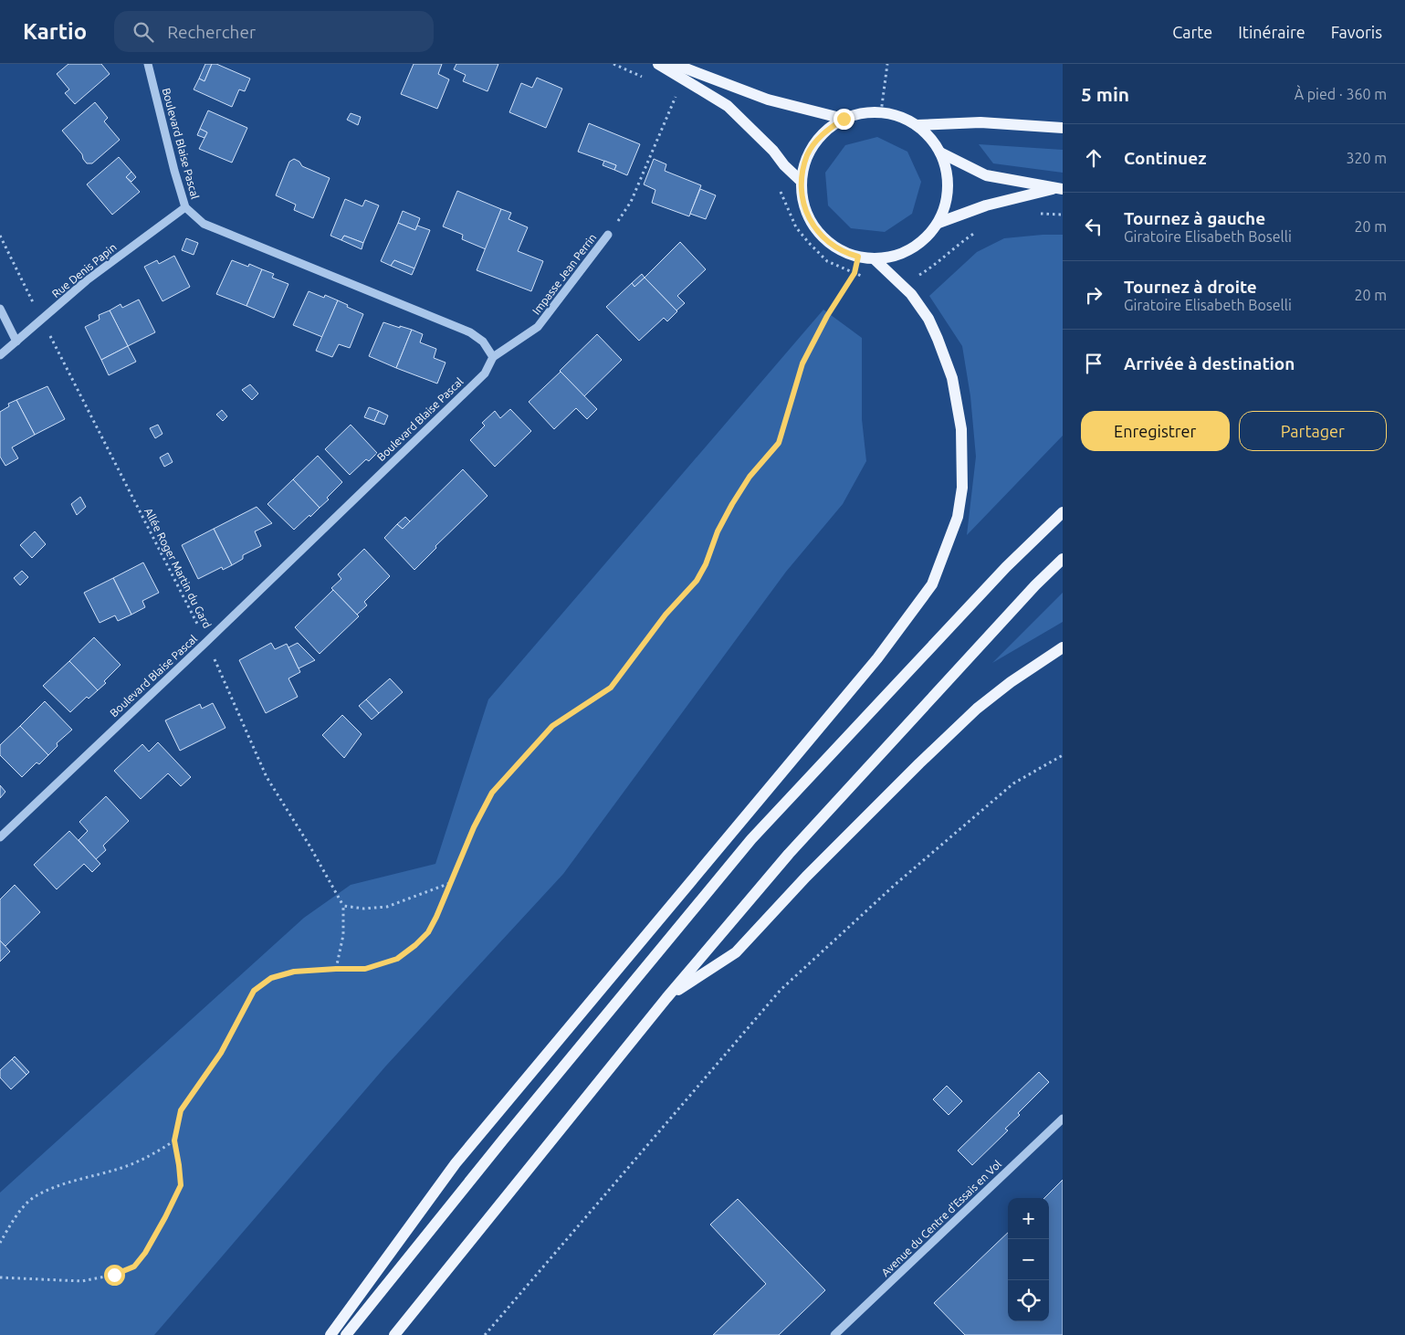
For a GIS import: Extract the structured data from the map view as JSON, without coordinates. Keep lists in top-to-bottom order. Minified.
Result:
{"streets":{"street":["Boulevard Blaise Pascal","Rue Denis Papin","Impasse Jean Perrin","Avenue du Centre d'Essais en Vol"],"path":["Allée Roger Martin du Gard"]},"crossings":[["Boulevard Blaise Pascal","Rue Denis Papin"],["Boulevard Blaise Pascal","Impasse Jean Perrin"],["Boulevard Blaise Pascal","Allée Roger Martin du Gard"],["Rue Denis Papin","Allée Roger Martin du Gard"]],"page":{"header":"Kartio","search":"Rechercher","nav":["Carte","Itinéraire","Favoris"],"heading":["5 min","À pied · 360 m"],"list":[["Continuez","320 m"],["Tournez à gauche","Giratoire Elisabeth Boselli","20 m"],["Tournez à droite","Giratoire Elisabeth Boselli","20 m"],"Arrivée à destination"],"buttons":["Enregistrer","Partager"],"map_buttons":["+","−"]}}
